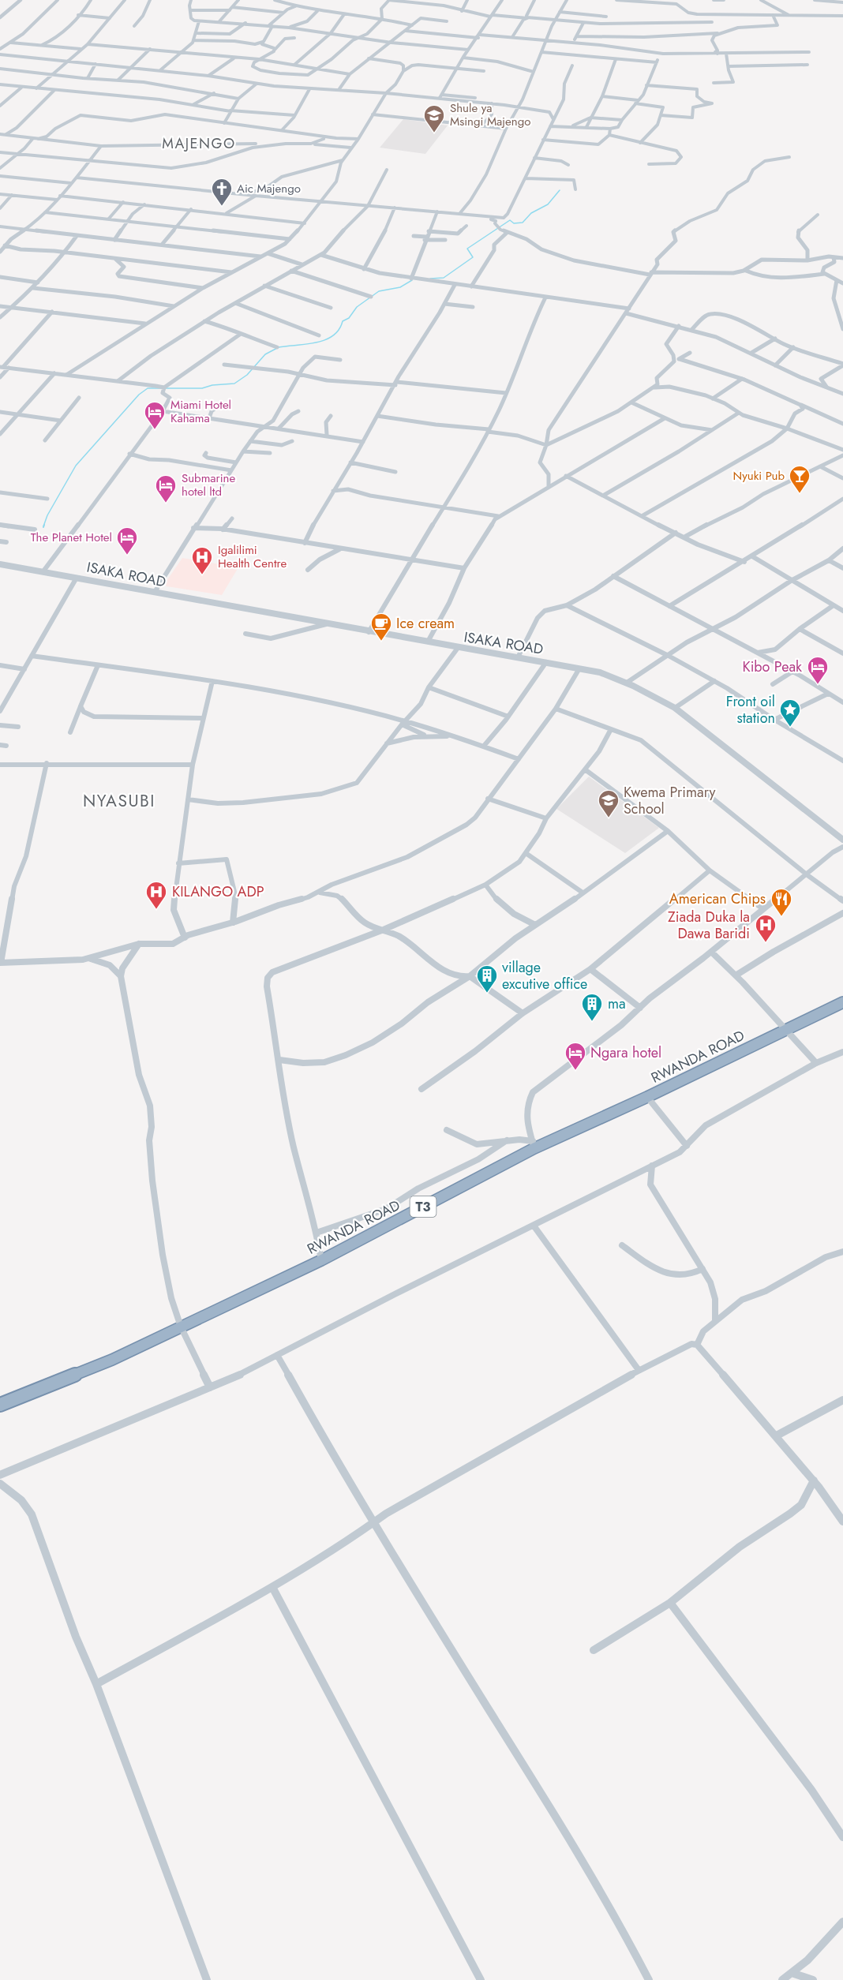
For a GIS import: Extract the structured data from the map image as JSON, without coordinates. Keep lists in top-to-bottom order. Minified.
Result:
{"streets":{"highway":["RWANDA ROAD","T3"],"street":["ISAKA ROAD"]},"districts":["MAJENGO","NYASUBI"],"places":{"school or university":["Shule ya Msingi Majengo","Kwema Primary School"],"church":["Aic Majengo"],"hotel":["Miami Hotel Kahama","Submarine hotel ltd","The Planet Hotel","Kibo Peak","Ngara hotel"],"bar":["Nyuki Pub"],"hospital":["Igalilimi Health Centre","KILANGO ADP","Ziada Duka la Dawa Baridi"],"cafe":["Ice cream"],"place":["Front oil station"],"restaurant":["American Chips"],"building":["village excutive office","ma"]}}
